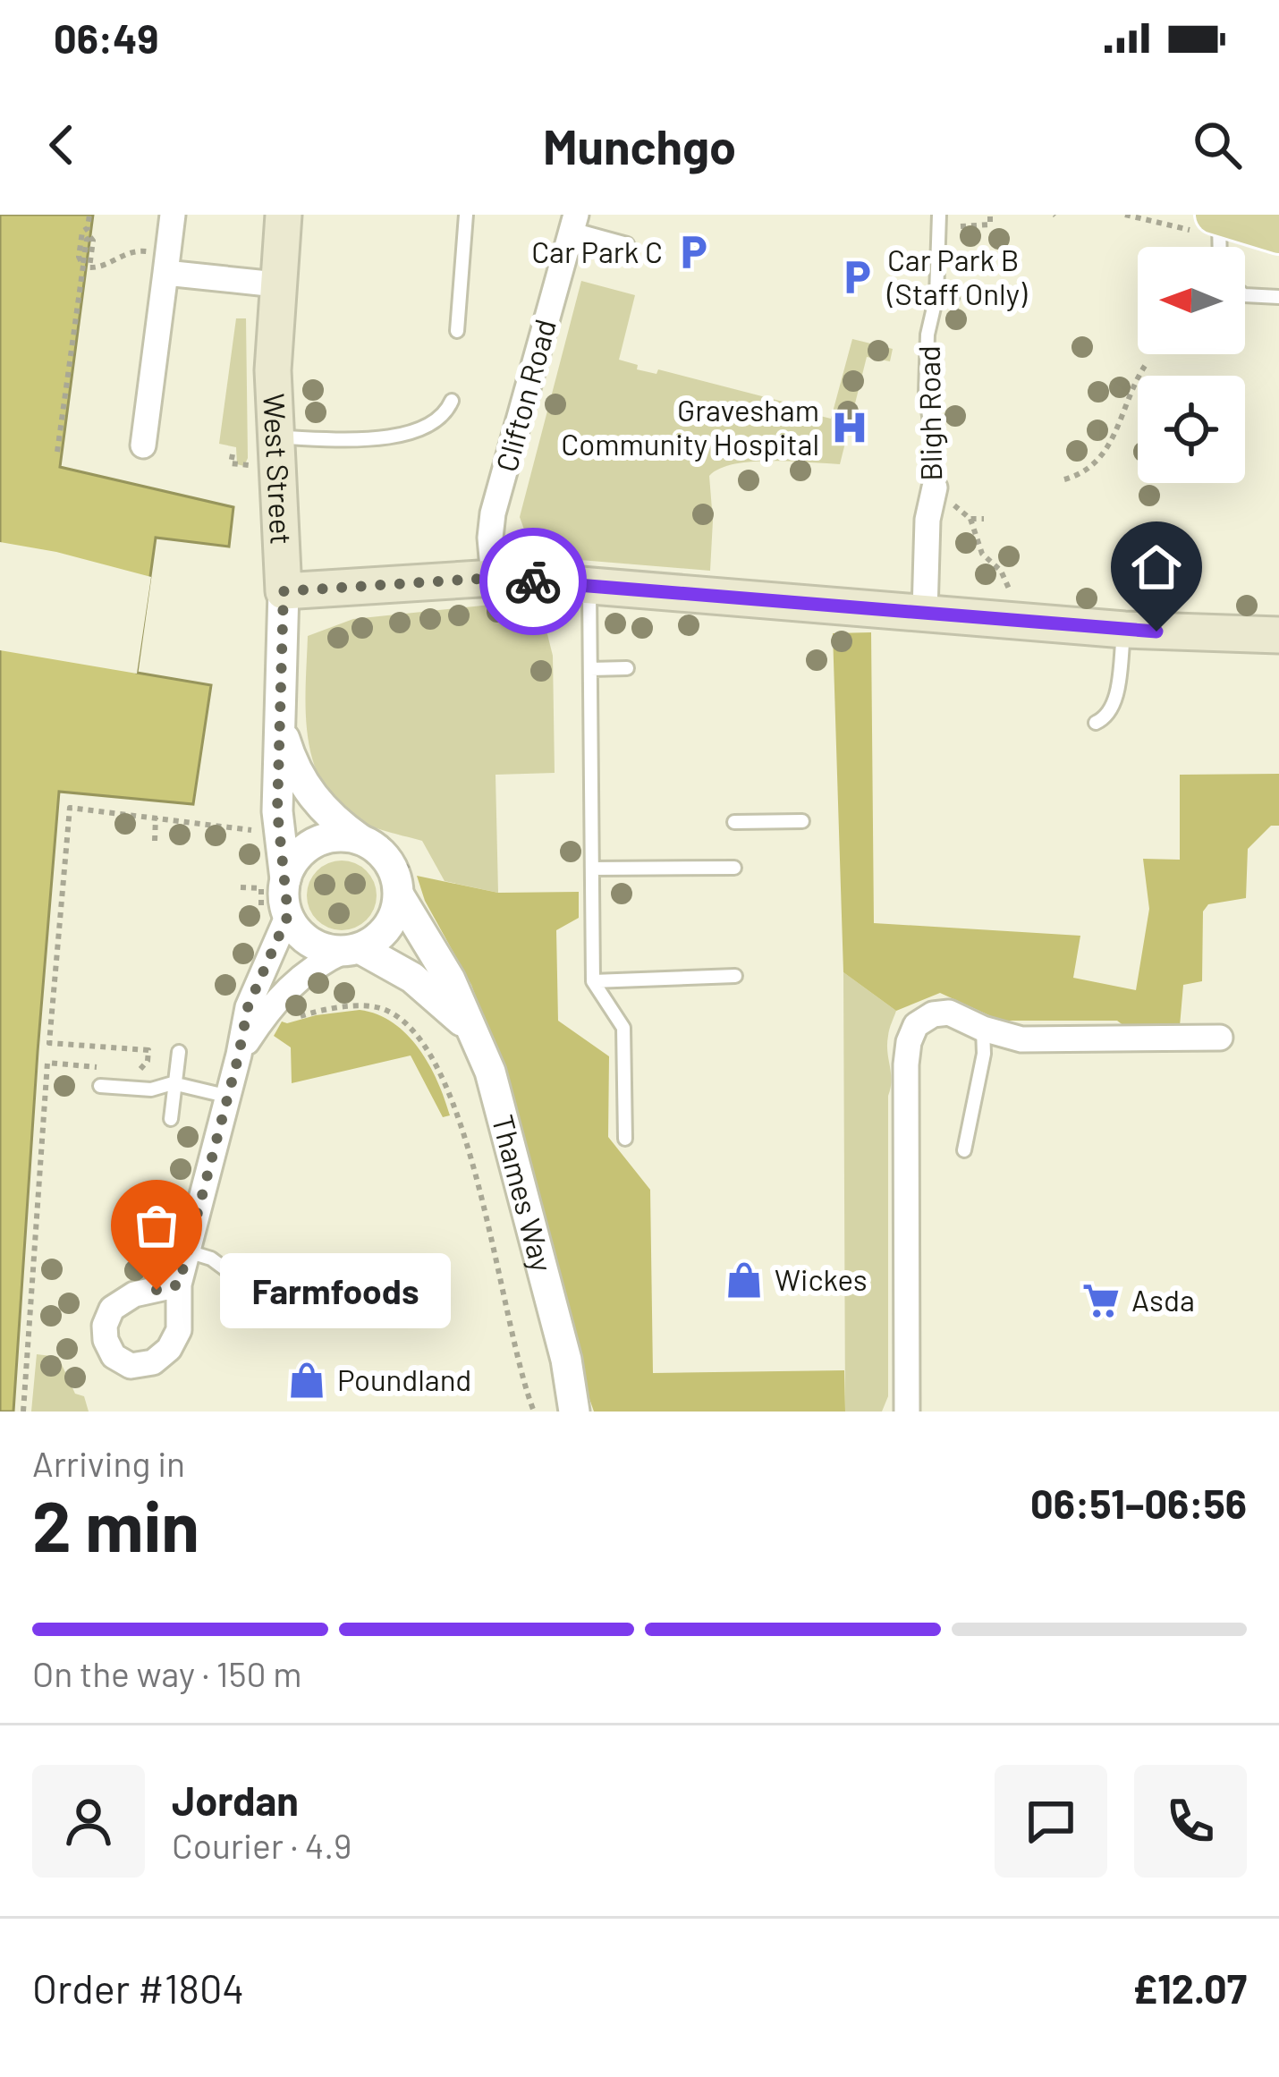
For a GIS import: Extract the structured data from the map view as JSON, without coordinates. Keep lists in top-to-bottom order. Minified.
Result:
{"streets":{"main road":["West Street"],"street":["Clifton Road","Bligh Road","Thames Way"]},"crossings":[["West Street","Thames Way"]],"places":{"parking":["Car Park C","Car Park B (Staff Only)"],"hospital":["Gravesham Community Hospital"],"shop":["Wickes","Poundland"],"other":["Farmfoods"],"supermarket":["Asda"]},"north":"left","page":{"status":"06:49","header":"Munchgo","bubble":"Farmfoods","heading":["2 min","Arriving in","06:51–06:56"],"panel":["Jordan","Courier · 4.9","Order #1804","£12.07"],"bar":"On the way · 150 m"}}
